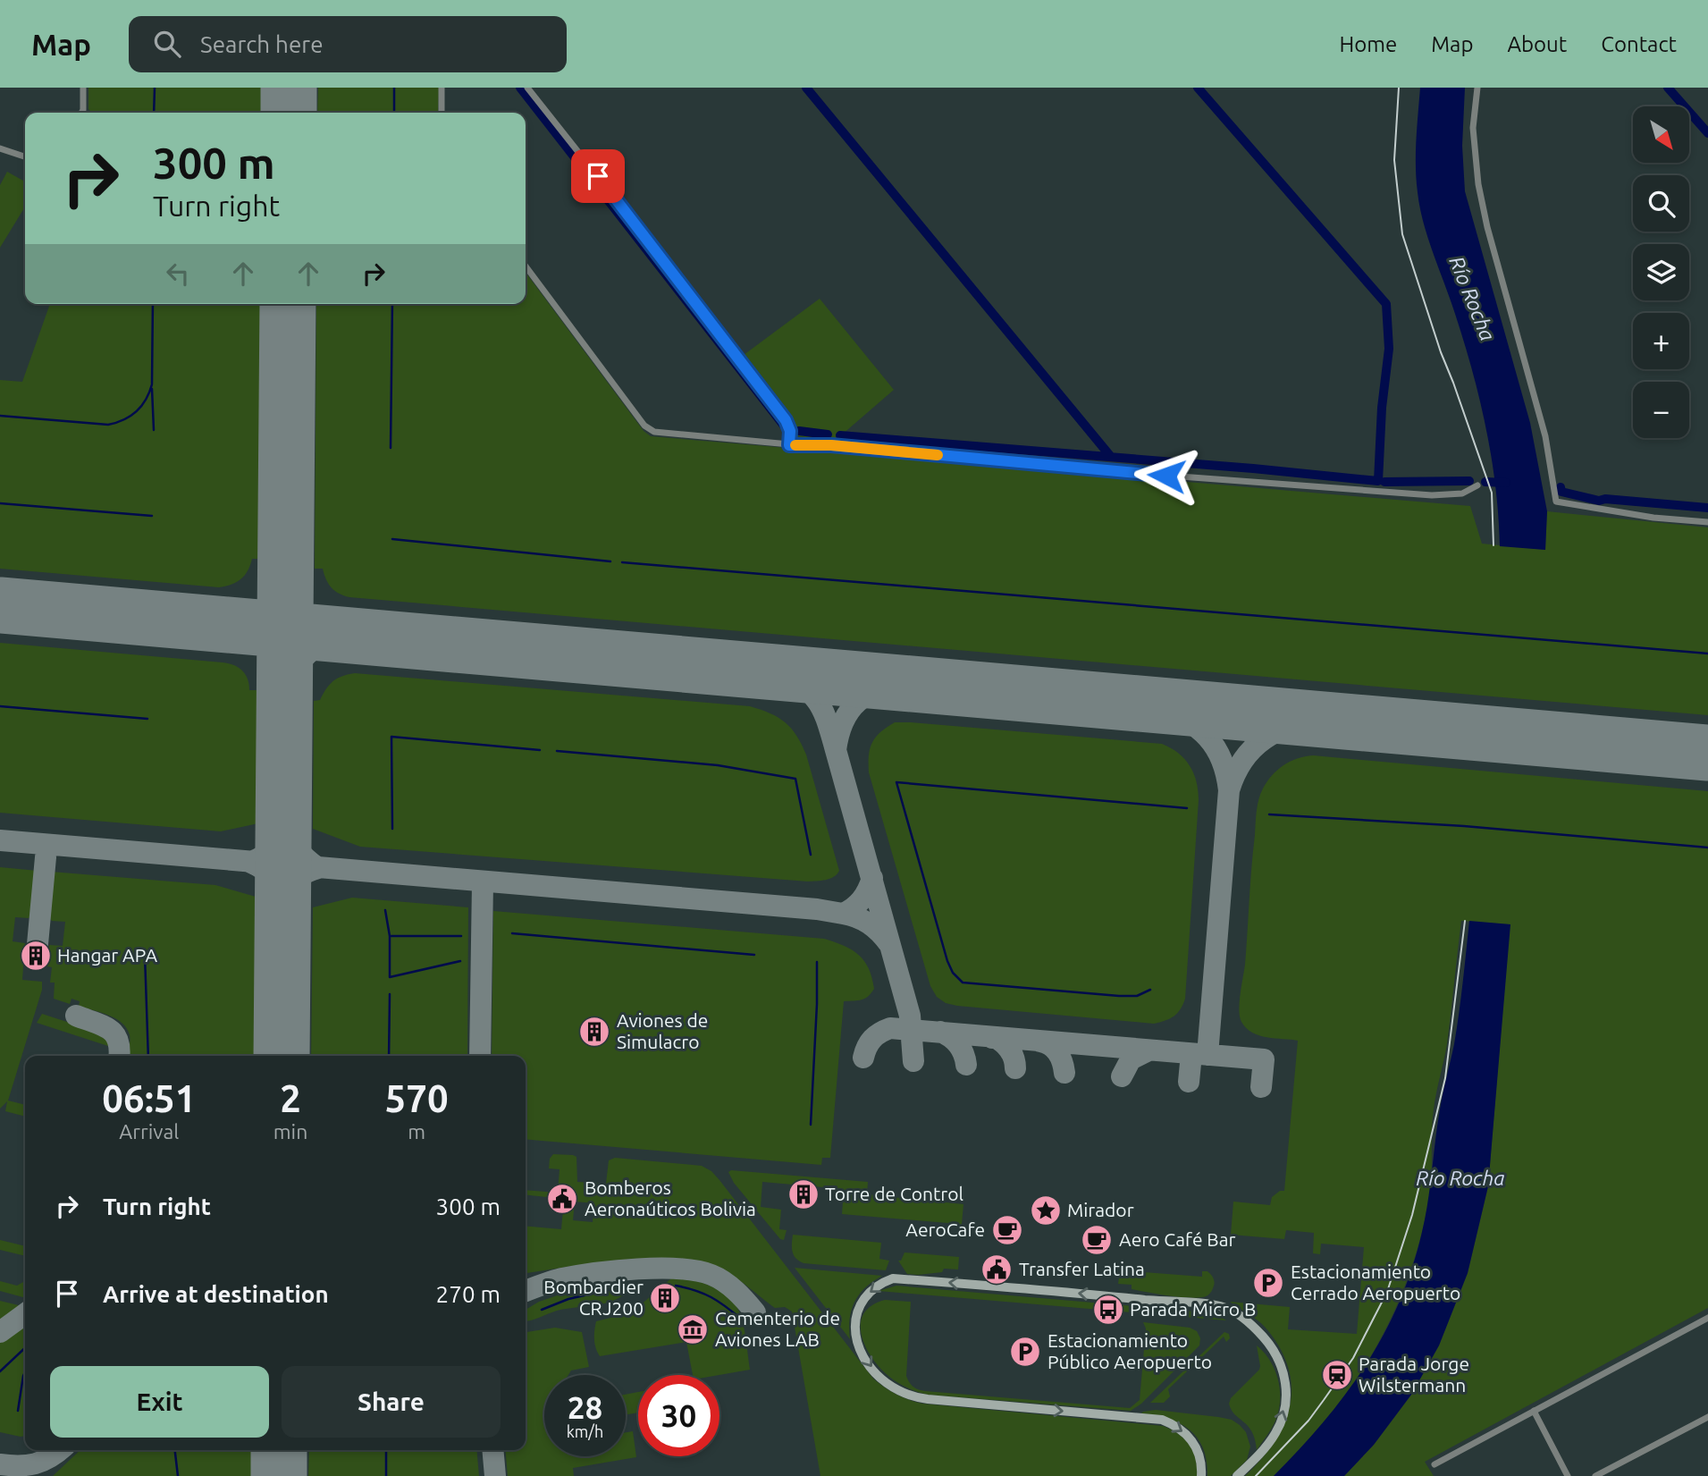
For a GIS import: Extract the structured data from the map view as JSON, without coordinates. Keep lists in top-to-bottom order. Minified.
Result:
{"water":["Río Rocha"],"places":{"building":["Hangar APA","Aviones de Simulacro","Torre de Control","Bombardier CRJ200"],"public building":["Bomberos Aeronaúticos Bolivia","Transfer Latina"],"place":["Mirador"],"cafe":["AeroCafe","Aero Café Bar"],"parking":["Estacionamiento Cerrado Aeropuerto","Estacionamiento Público Aeropuerto"],"bus stop":["Parada Micro B"],"museum":["Cementerio de Aviones LAB"],"station":["Parada Jorge Wilstermann"]},"north":"bottom right","page":{"header":"Map","search":"Search here","nav":["Home","Map","About","Contact"],"map_buttons":["+","−"],"turn":["300 m","Turn right"],"eta":["06:51","Arrival","2","min","570","m"],"list":[{"name":"Turn right","value":"300 m"},{"name":"Arrive at destination","value":"270 m"}],"buttons":["Exit","Share"],"speed":"28 km/h","limit":"30"}}
